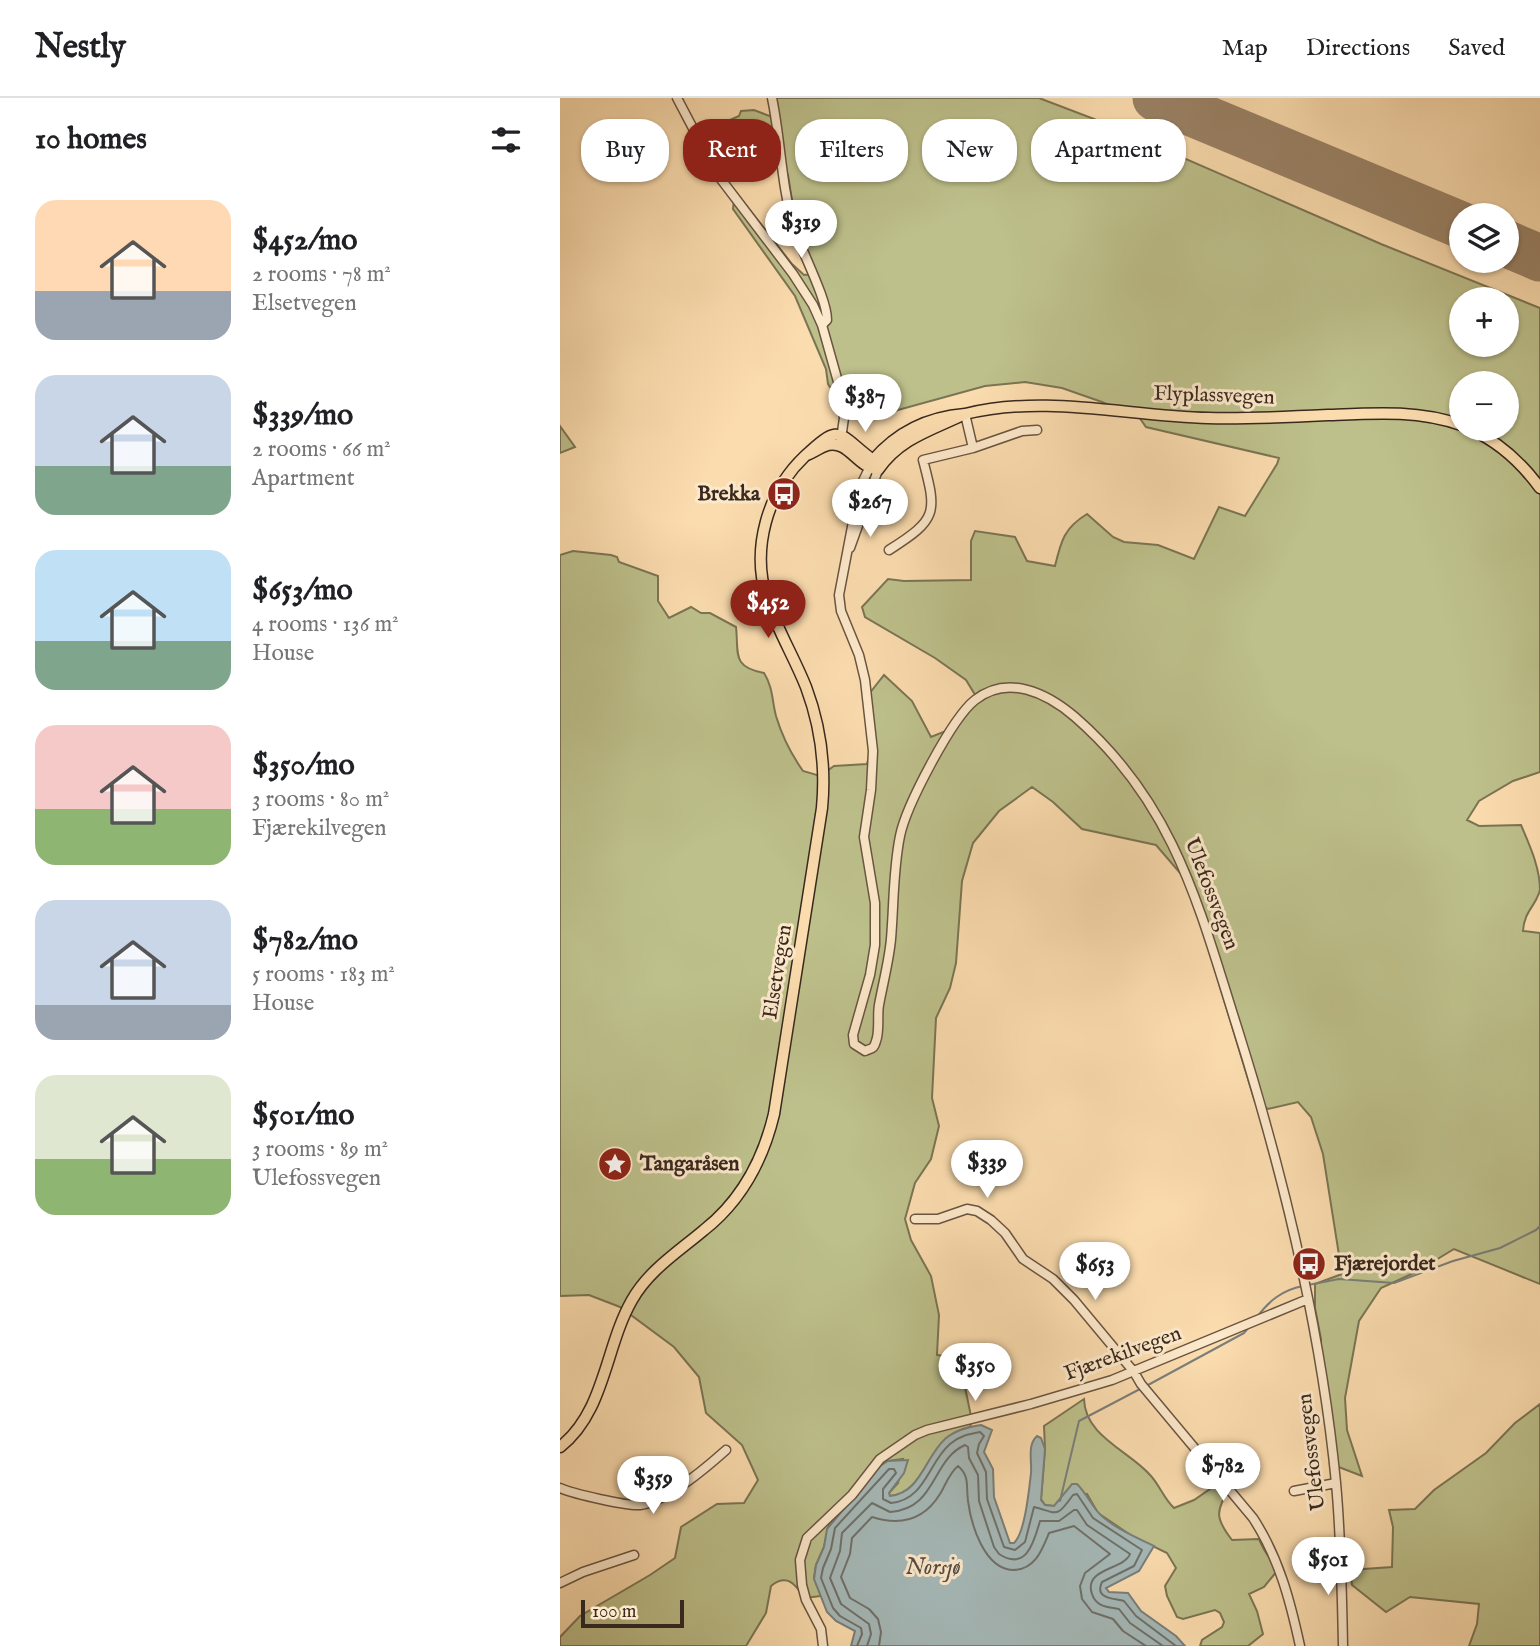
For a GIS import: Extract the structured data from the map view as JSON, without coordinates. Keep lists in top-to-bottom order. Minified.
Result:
{"streets":{"main road":["Flyplassvegen","Elsetvegen"],"street":["Ulefossvegen","Fjærekilvegen"]},"crossings":[["Flyplassvegen","Ulefossvegen"],["Ulefossvegen","Fjærekilvegen"]],"water":["Norsjø"],"places":{"bus stop":["Brekka","Fjærejordet"],"place":["Tangaråsen"]},"scale_bar":"100 m","page":{"header":"Nestly","nav":["Map","Directions","Saved"],"heading":"10 homes","chip":["Buy","Rent","Filters","New","Apartment"],"list":[{"name":"$452/mo","note":"2 rooms · 78 m² · Elsetvegen"},{"name":"$339/mo","note":"2 rooms · 66 m² · Apartment"},{"name":"$653/mo","note":"4 rooms · 136 m² · House"},{"name":"$350/mo","note":"3 rooms · 80 m² · Fjærekilvegen"},{"name":"$782/mo","note":"5 rooms · 183 m² · House"},{"name":"$501/mo","note":"3 rooms · 89 m² · Ulefossvegen"}],"price":["$319","$387","$267","$452","$339","$653","$350","$782","$359","$501"],"map_buttons":["+","−"],"scale":"100 m"}}
